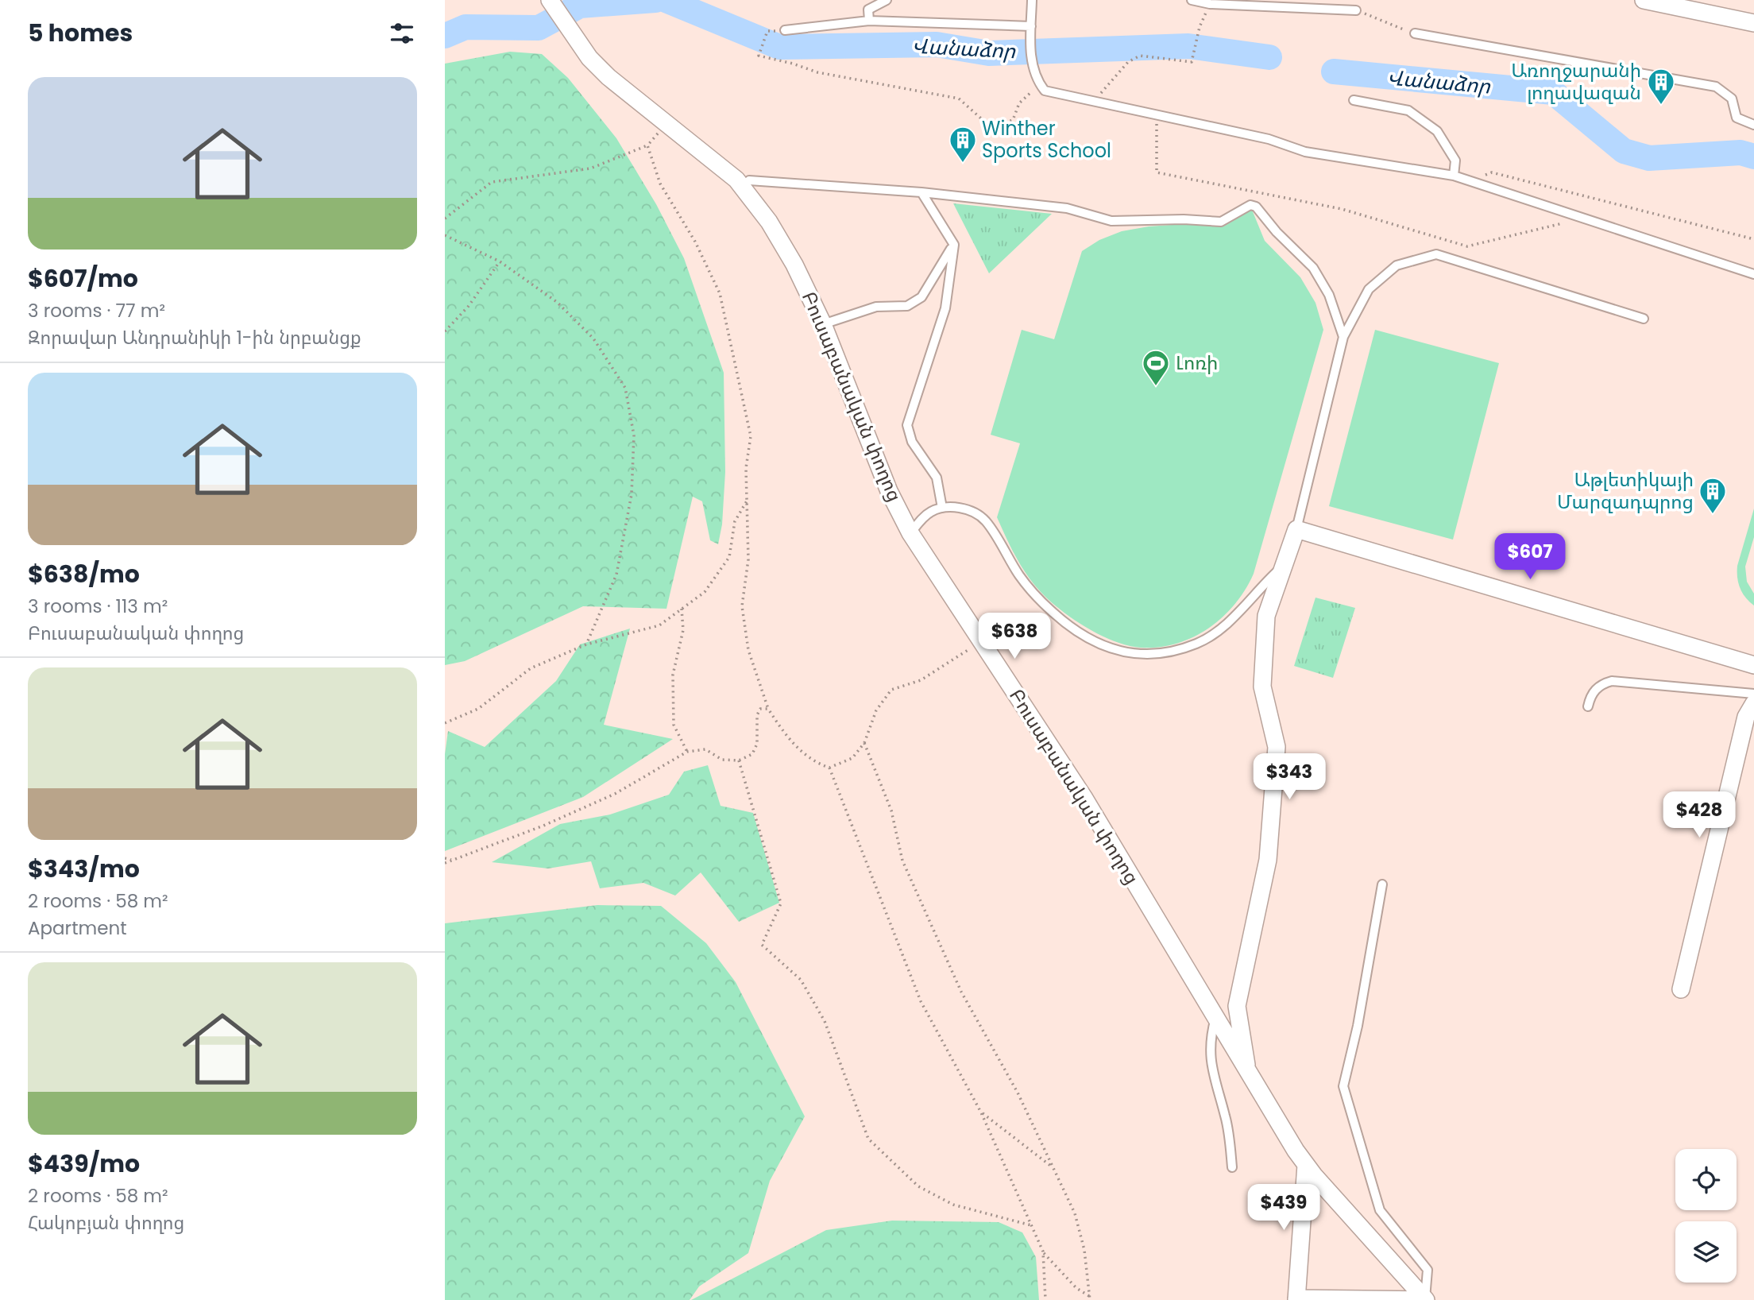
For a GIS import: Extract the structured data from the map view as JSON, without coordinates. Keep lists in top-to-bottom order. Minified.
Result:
{"streets":{"street":["Բուսաբանական փողոց"]},"water":["Վանաձոր"],"places":{"building":["Առողջարանի լողավազան","Winther Sports School","Աթլետիկայի Մարզադպրոց"],"sports":["Լոռի"]},"page":{"heading":"5 homes","list":[{"name":"$607/mo","note":"3 rooms · 77 m² · Զորավար Անդրանիկի 1-ին նրբանցք"},{"name":"$638/mo","note":"3 rooms · 113 m² · Բուսաբանական փողոց"},{"name":"$343/mo","note":"2 rooms · 58 m² · Apartment"},{"name":"$439/mo","note":"2 rooms · 58 m² · Հակոբյան փողոց"}],"price":["$607","$638","$343","$428","$439"]}}
